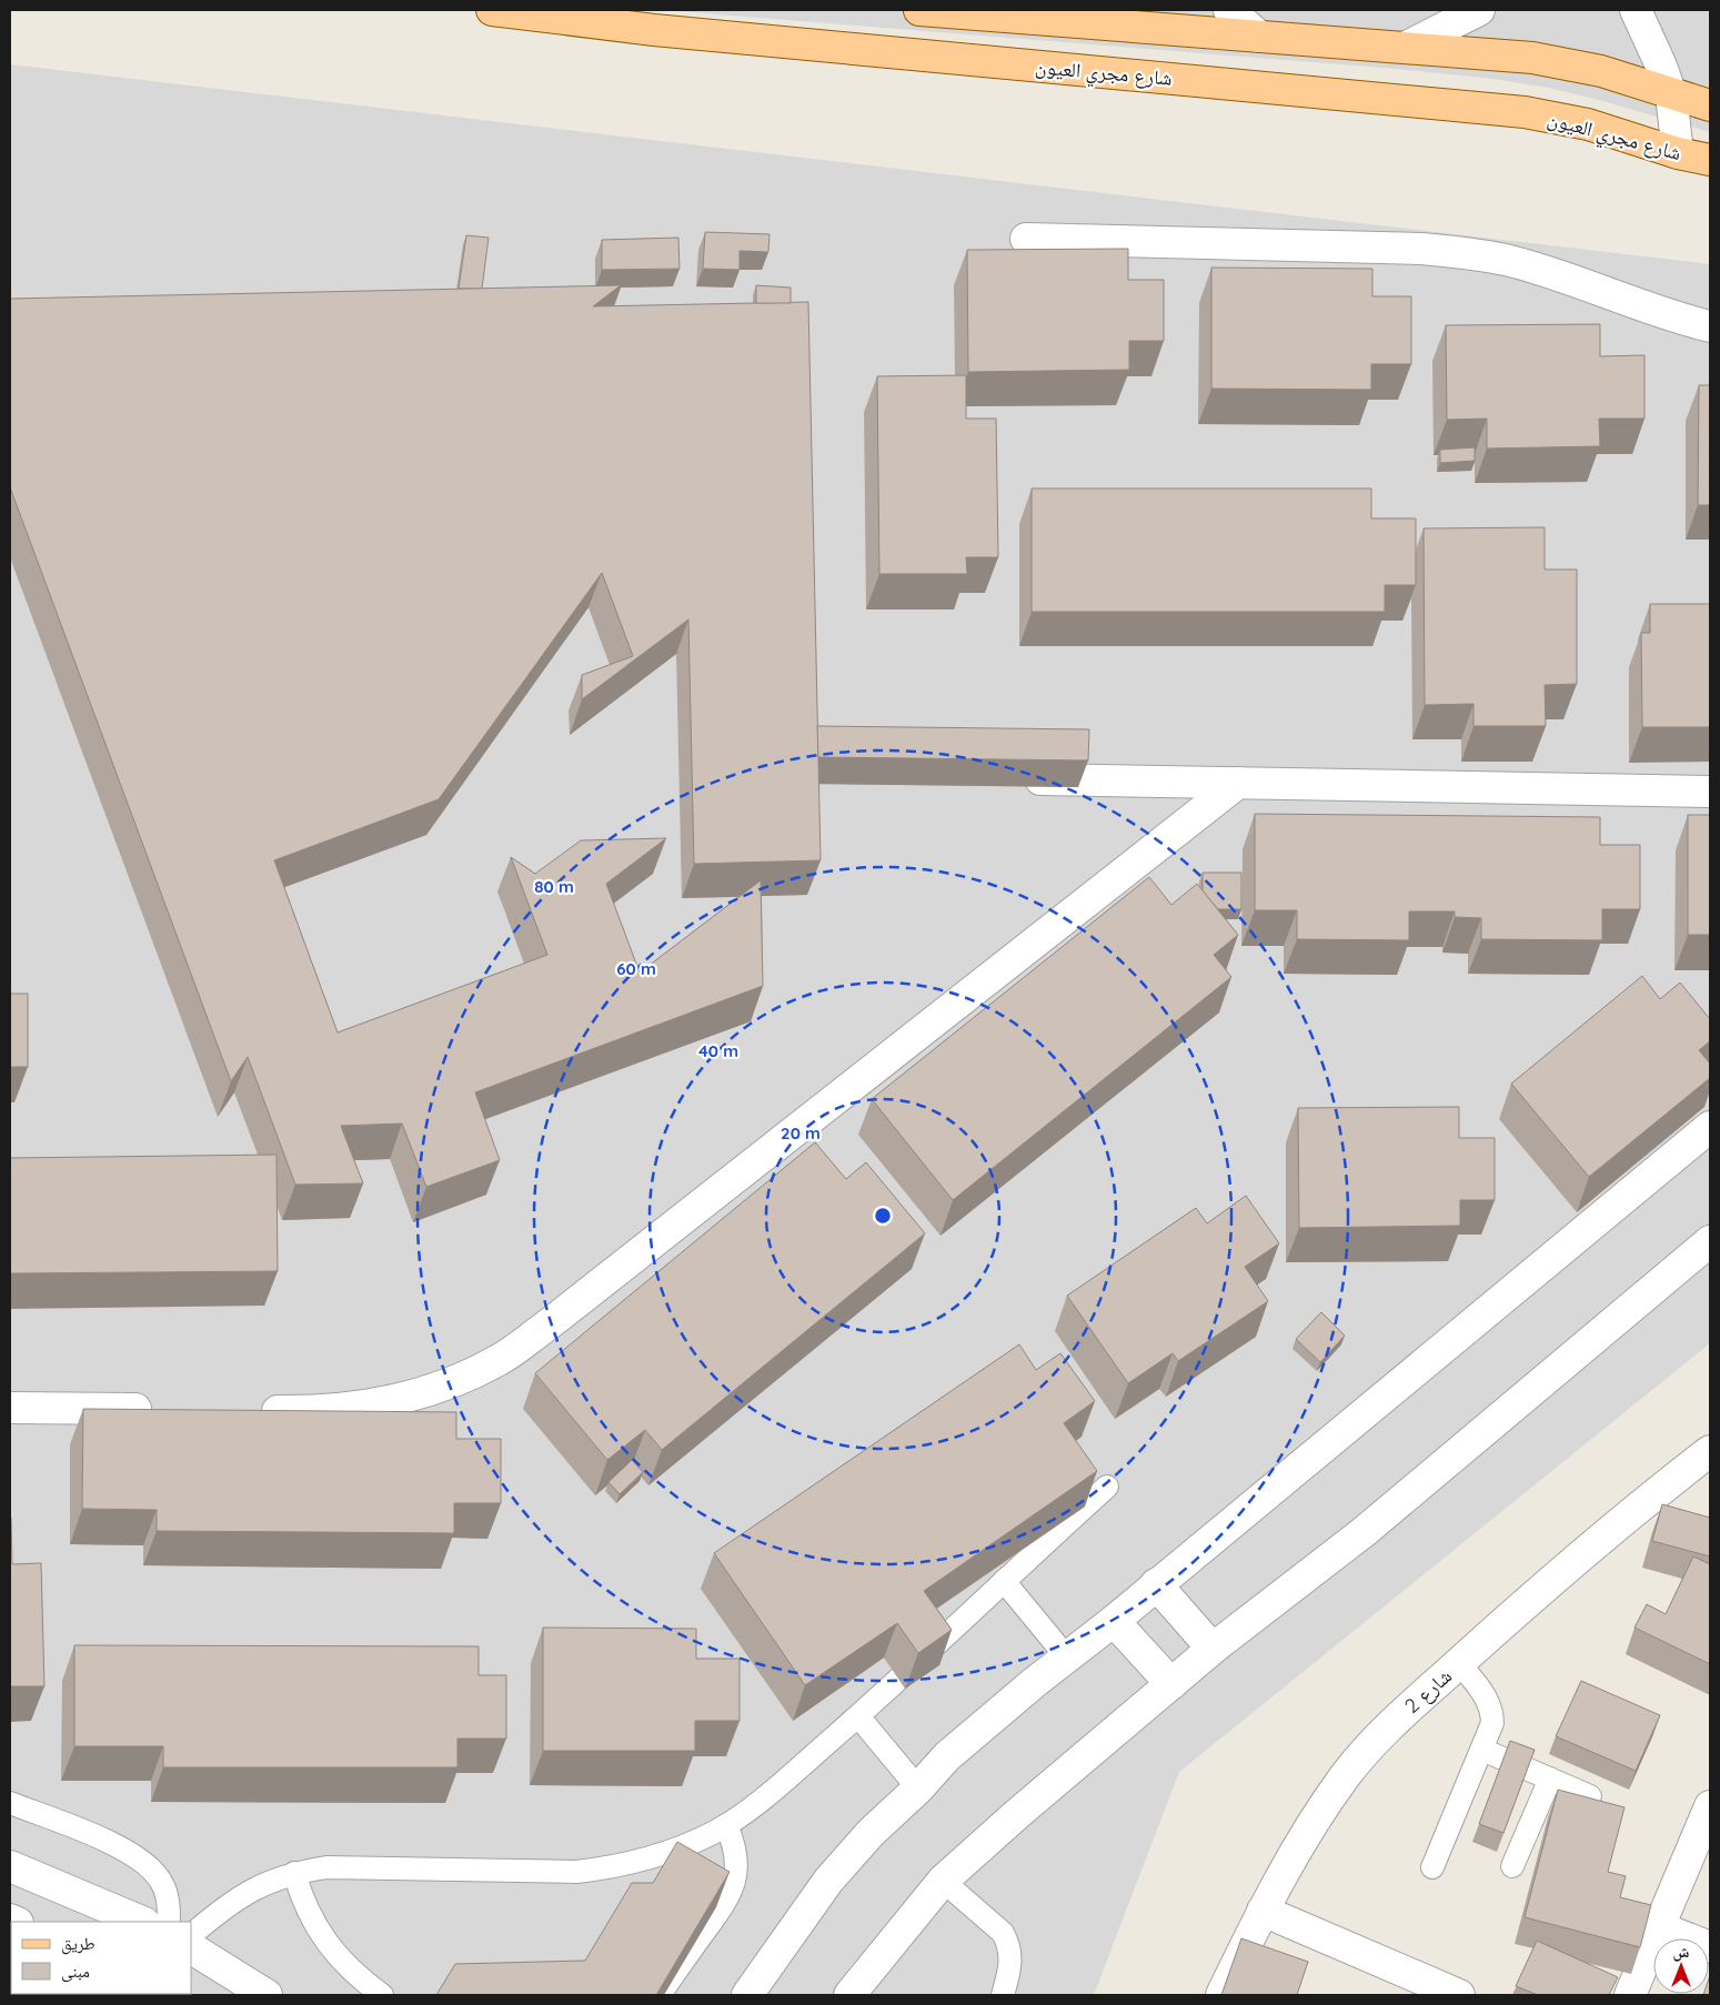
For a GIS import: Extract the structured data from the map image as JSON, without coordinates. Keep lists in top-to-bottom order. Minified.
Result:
{"streets":{"main road":["شارع مجري العيون"],"street":["شارع 2"]},"legend":["طريق","مبنى"],"north":"top","rings":["80 m","60 m","40 m","20 m"]}
